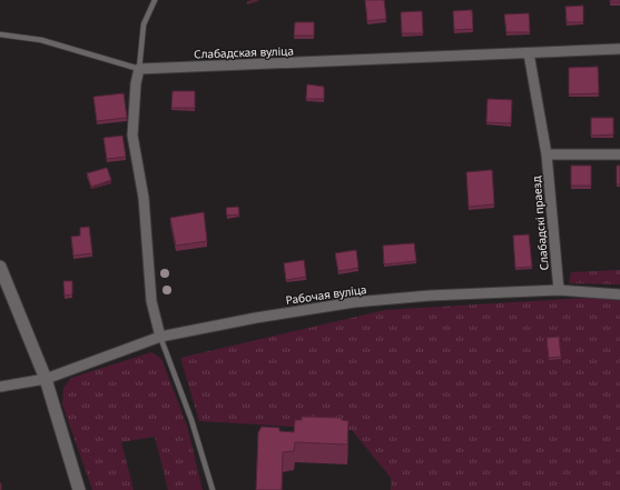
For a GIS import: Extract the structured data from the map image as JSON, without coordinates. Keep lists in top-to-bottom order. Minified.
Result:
{"streets":{"street":["Слабадская вуліца","Слабадскі праезд","Рабочая вуліца"]},"crossings":[["Слабадская вуліца","Слабадскі праезд"],["Слабадскі праезд","Рабочая вуліца"]]}
